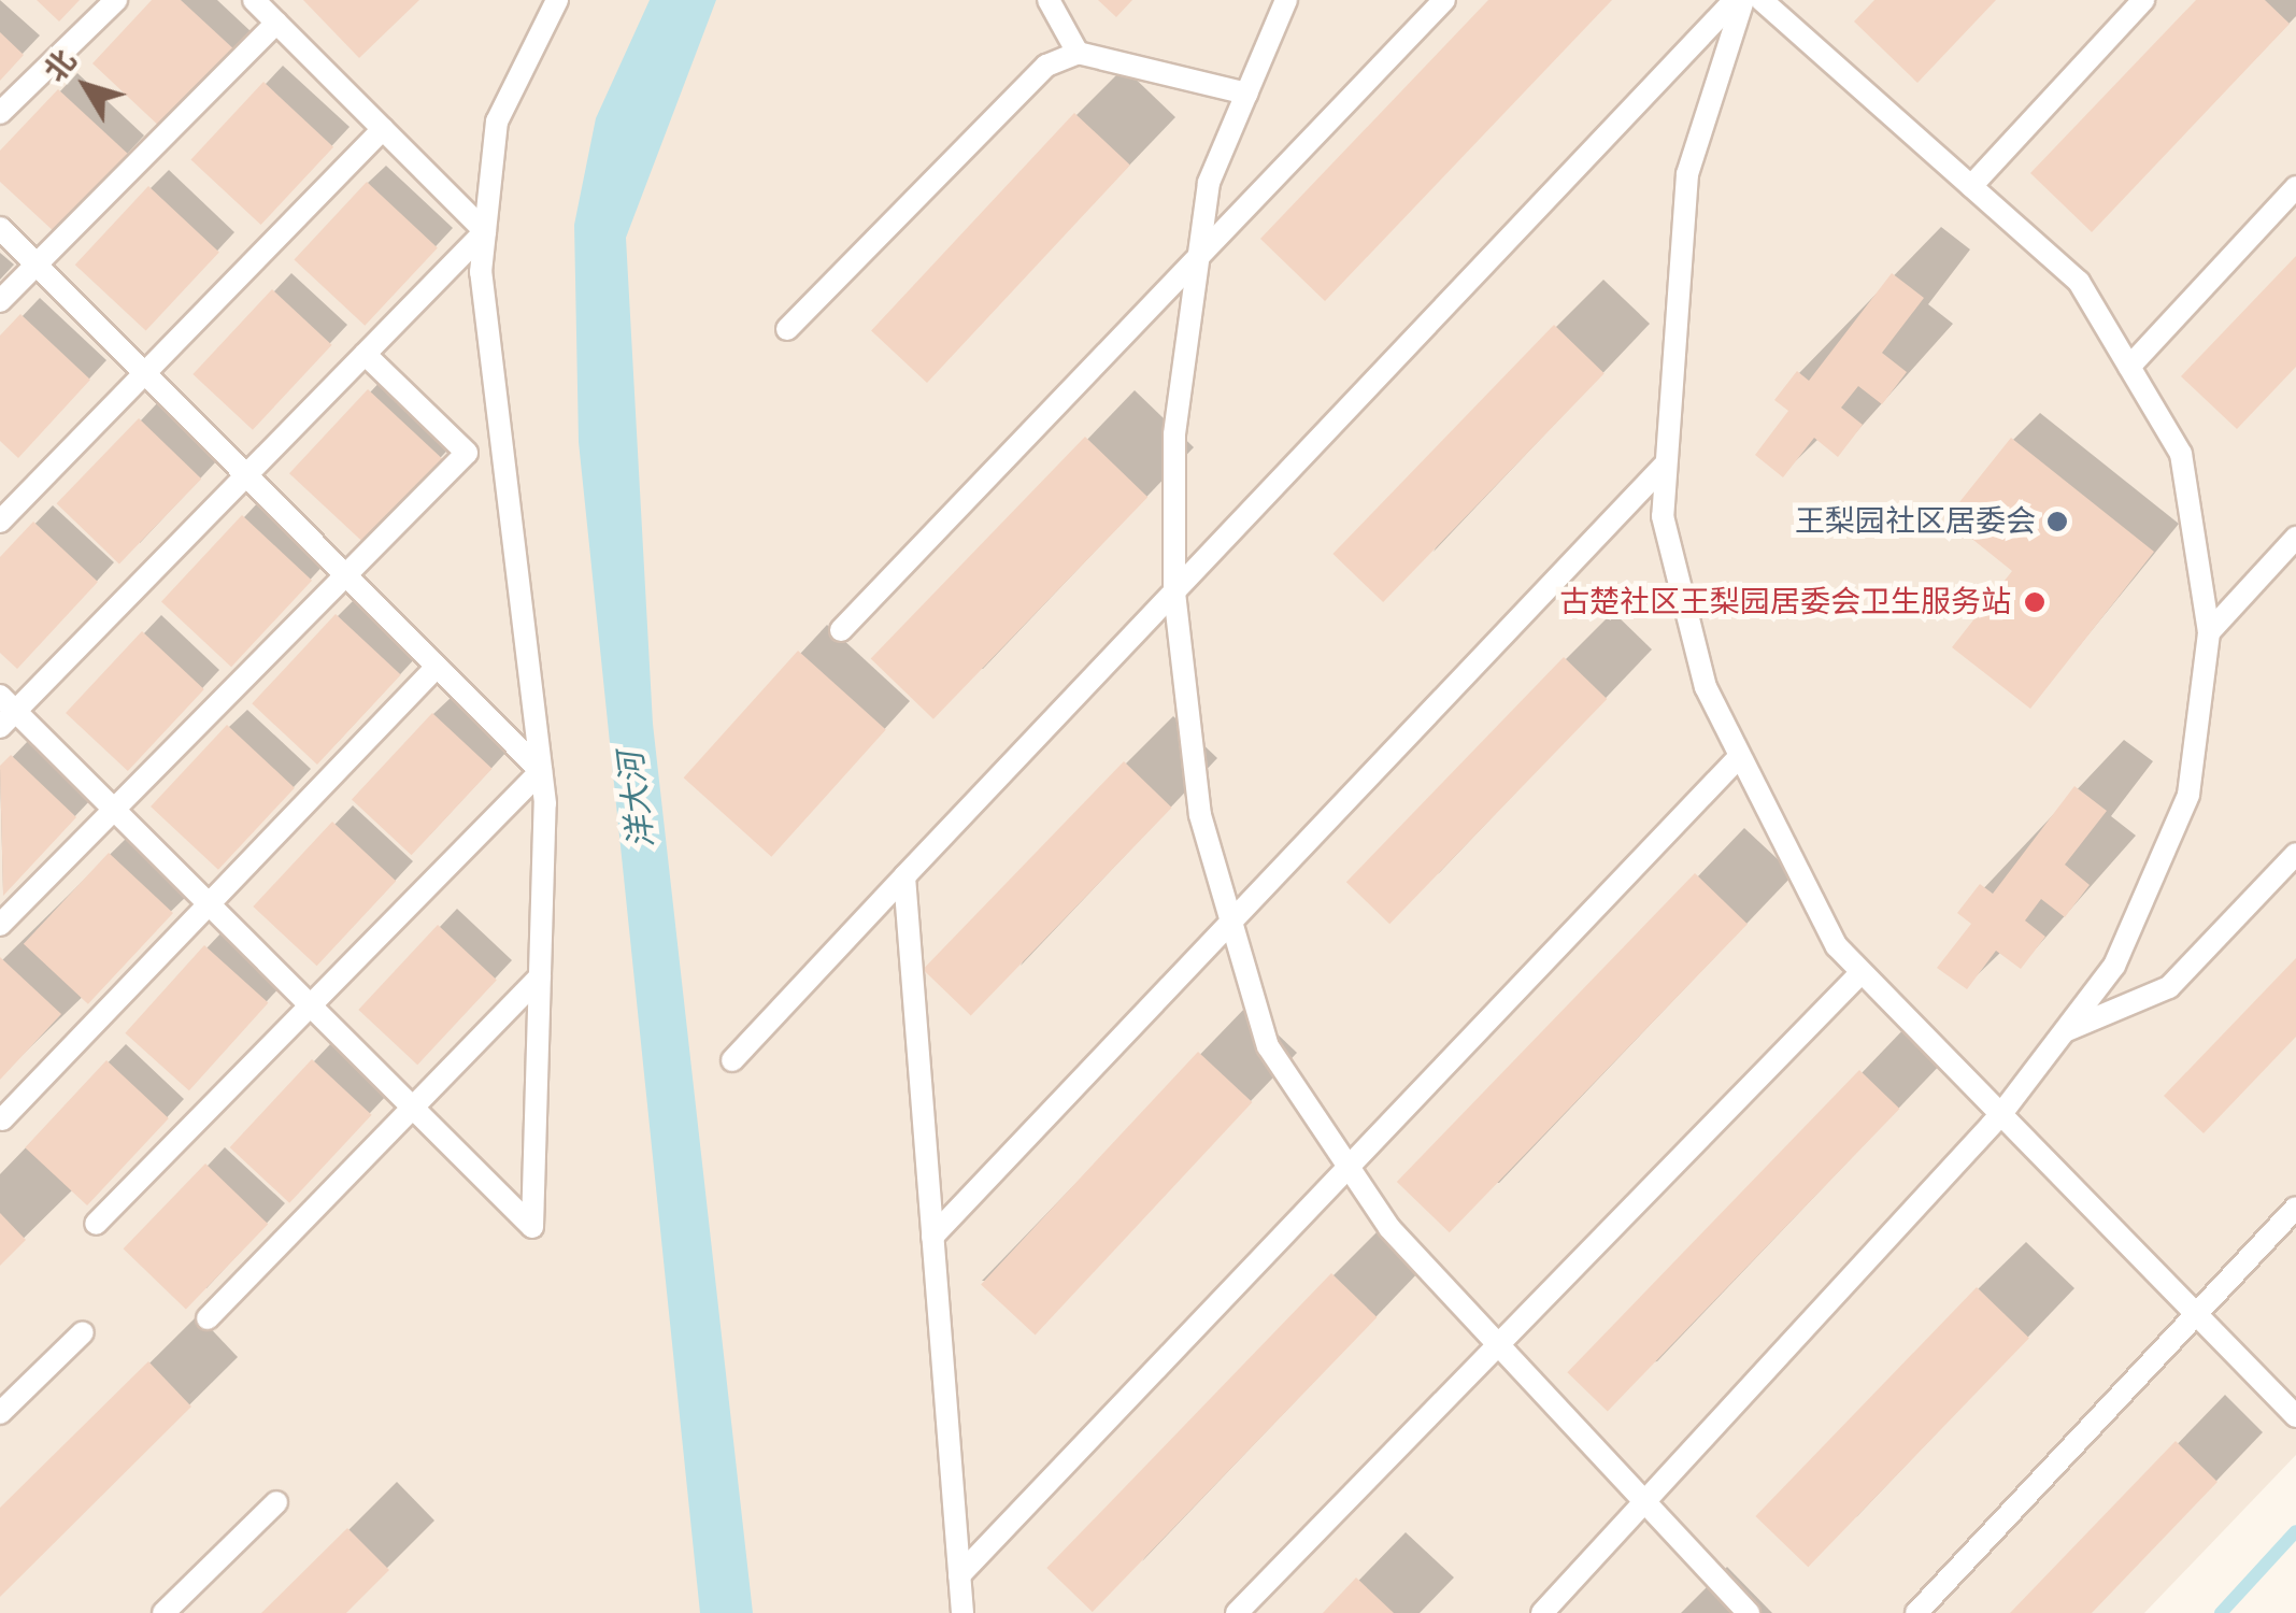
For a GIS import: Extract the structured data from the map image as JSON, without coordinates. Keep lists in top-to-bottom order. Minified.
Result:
{"water":["洋大河"],"places":["王梨园社区居委会","古楚社区王梨园居委会卫生服务站"],"north":"top left"}
